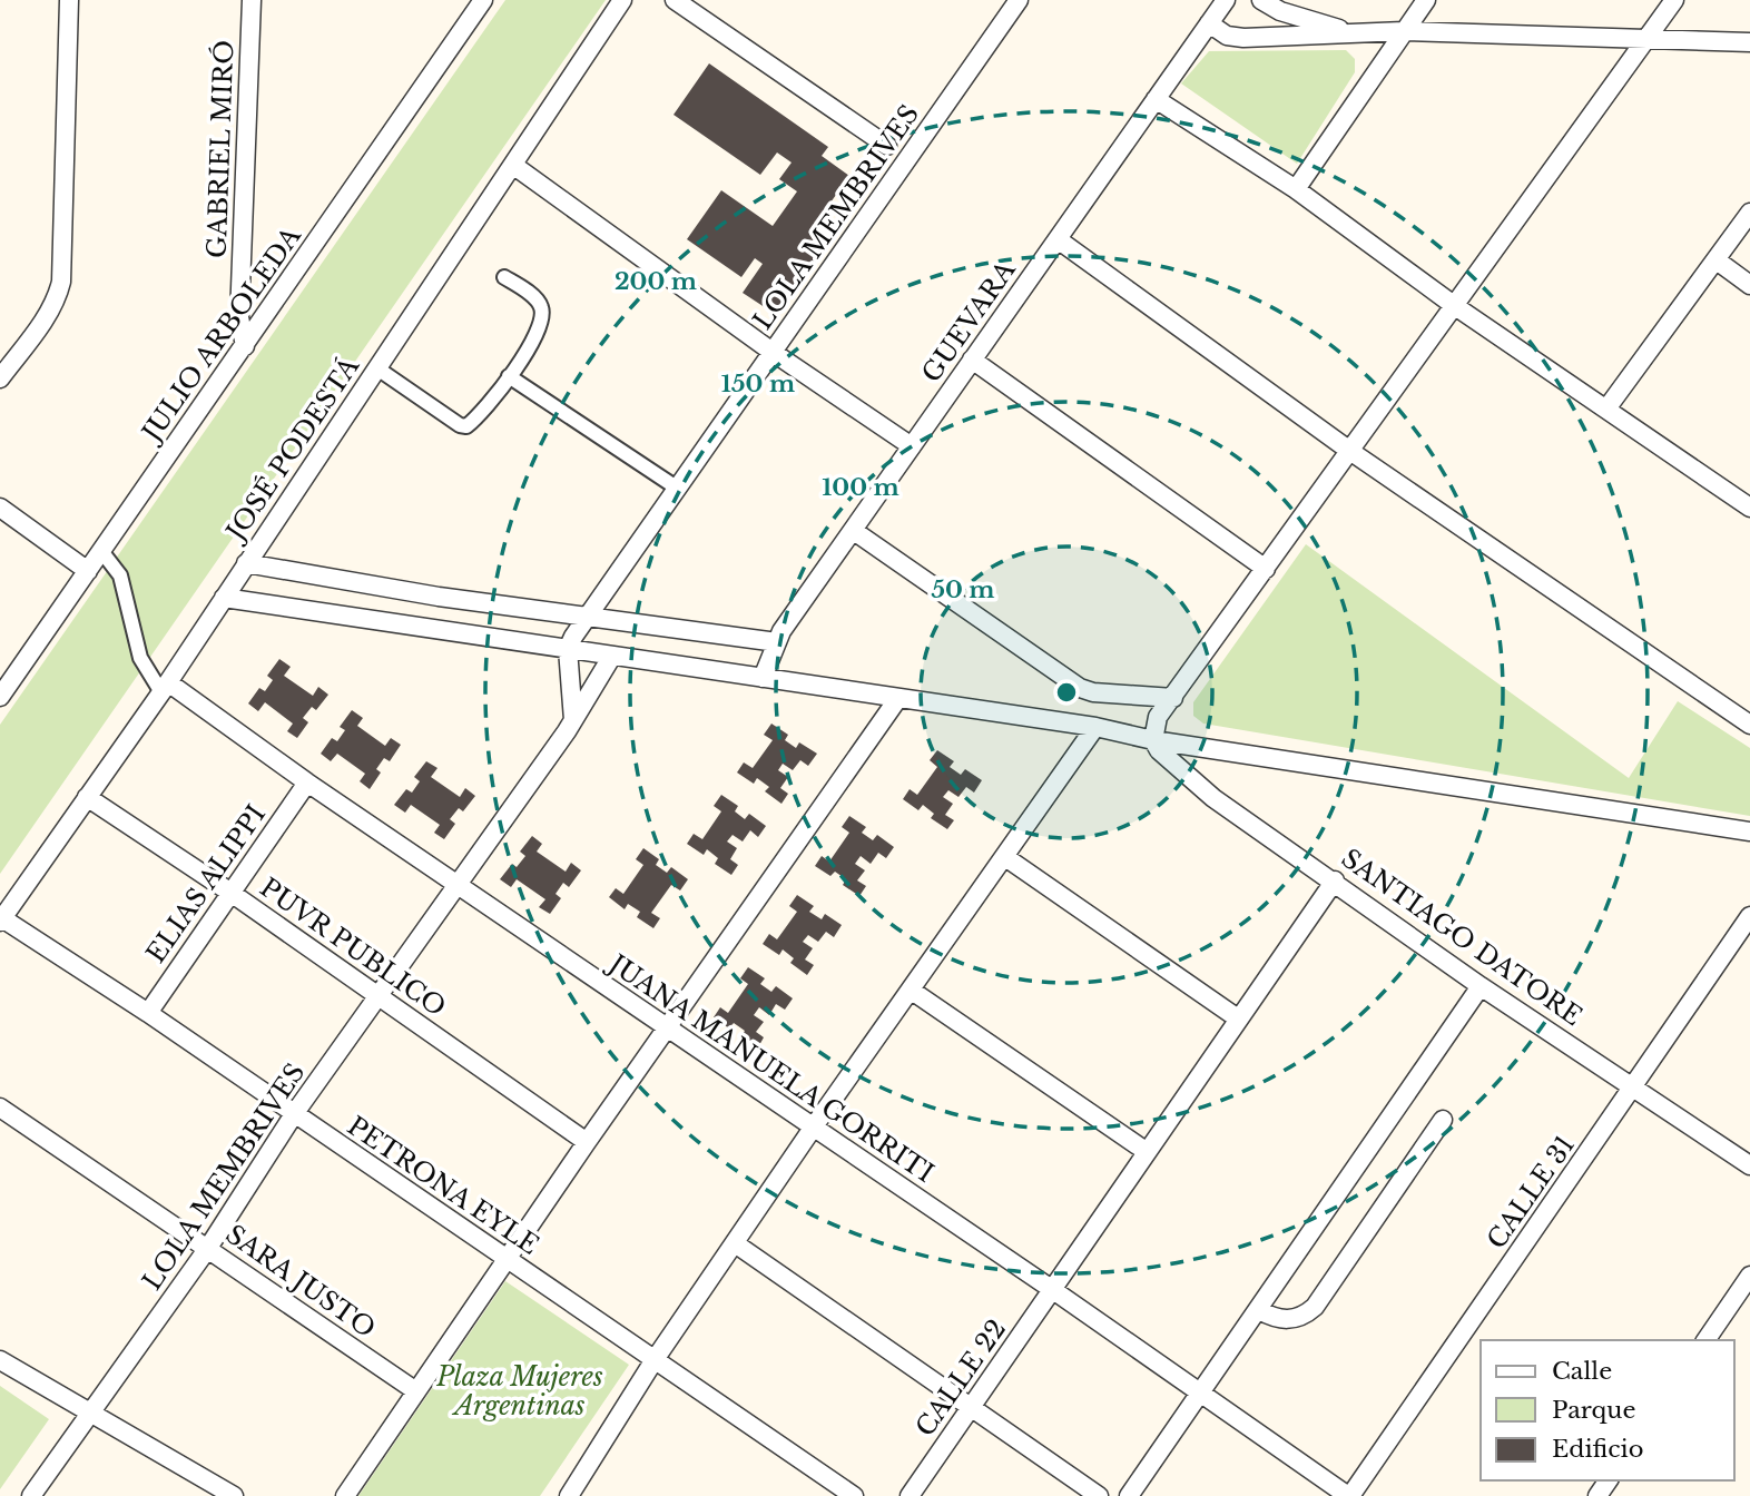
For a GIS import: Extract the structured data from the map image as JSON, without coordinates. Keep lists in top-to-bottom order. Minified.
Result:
{"streets":{"street":["GABRIEL MIRÓ","LOLA MEMBRIVES","GUEVARA","JULIO ARBOLEDA","JOSÉ PODESTÁ","ELIAS ALIPPI","SANTIAGO DATORE","PUVR PUBLICO","JUANA MANUELA GORRITI","PETRONA EYLE","CALLE 31","SARA JUSTO","CALLE 22"]},"crossings":[["GABRIEL MIRÓ","JULIO ARBOLEDA"],["LOLA MEMBRIVES","PUVR PUBLICO"],["LOLA MEMBRIVES","JUANA MANUELA GORRITI"],["LOLA MEMBRIVES","PETRONA EYLE"],["LOLA MEMBRIVES","SARA JUSTO"],["JOSÉ PODESTÁ","PUVR PUBLICO"],["JOSÉ PODESTÁ","JUANA MANUELA GORRITI"],["JOSÉ PODESTÁ","PETRONA EYLE"],["ELIAS ALIPPI","PUVR PUBLICO"],["ELIAS ALIPPI","JUANA MANUELA GORRITI"],["ELIAS ALIPPI","PETRONA EYLE"],["SANTIAGO DATORE","CALLE 31"],["SANTIAGO DATORE","CALLE 22"],["JUANA MANUELA GORRITI","CALLE 31"],["JUANA MANUELA GORRITI","CALLE 22"]],"parks":["Plaza Mujeres Argentinas"],"legend":["Calle","Parque","Edificio"],"rings":["200 m","150 m","100 m","50 m"]}
